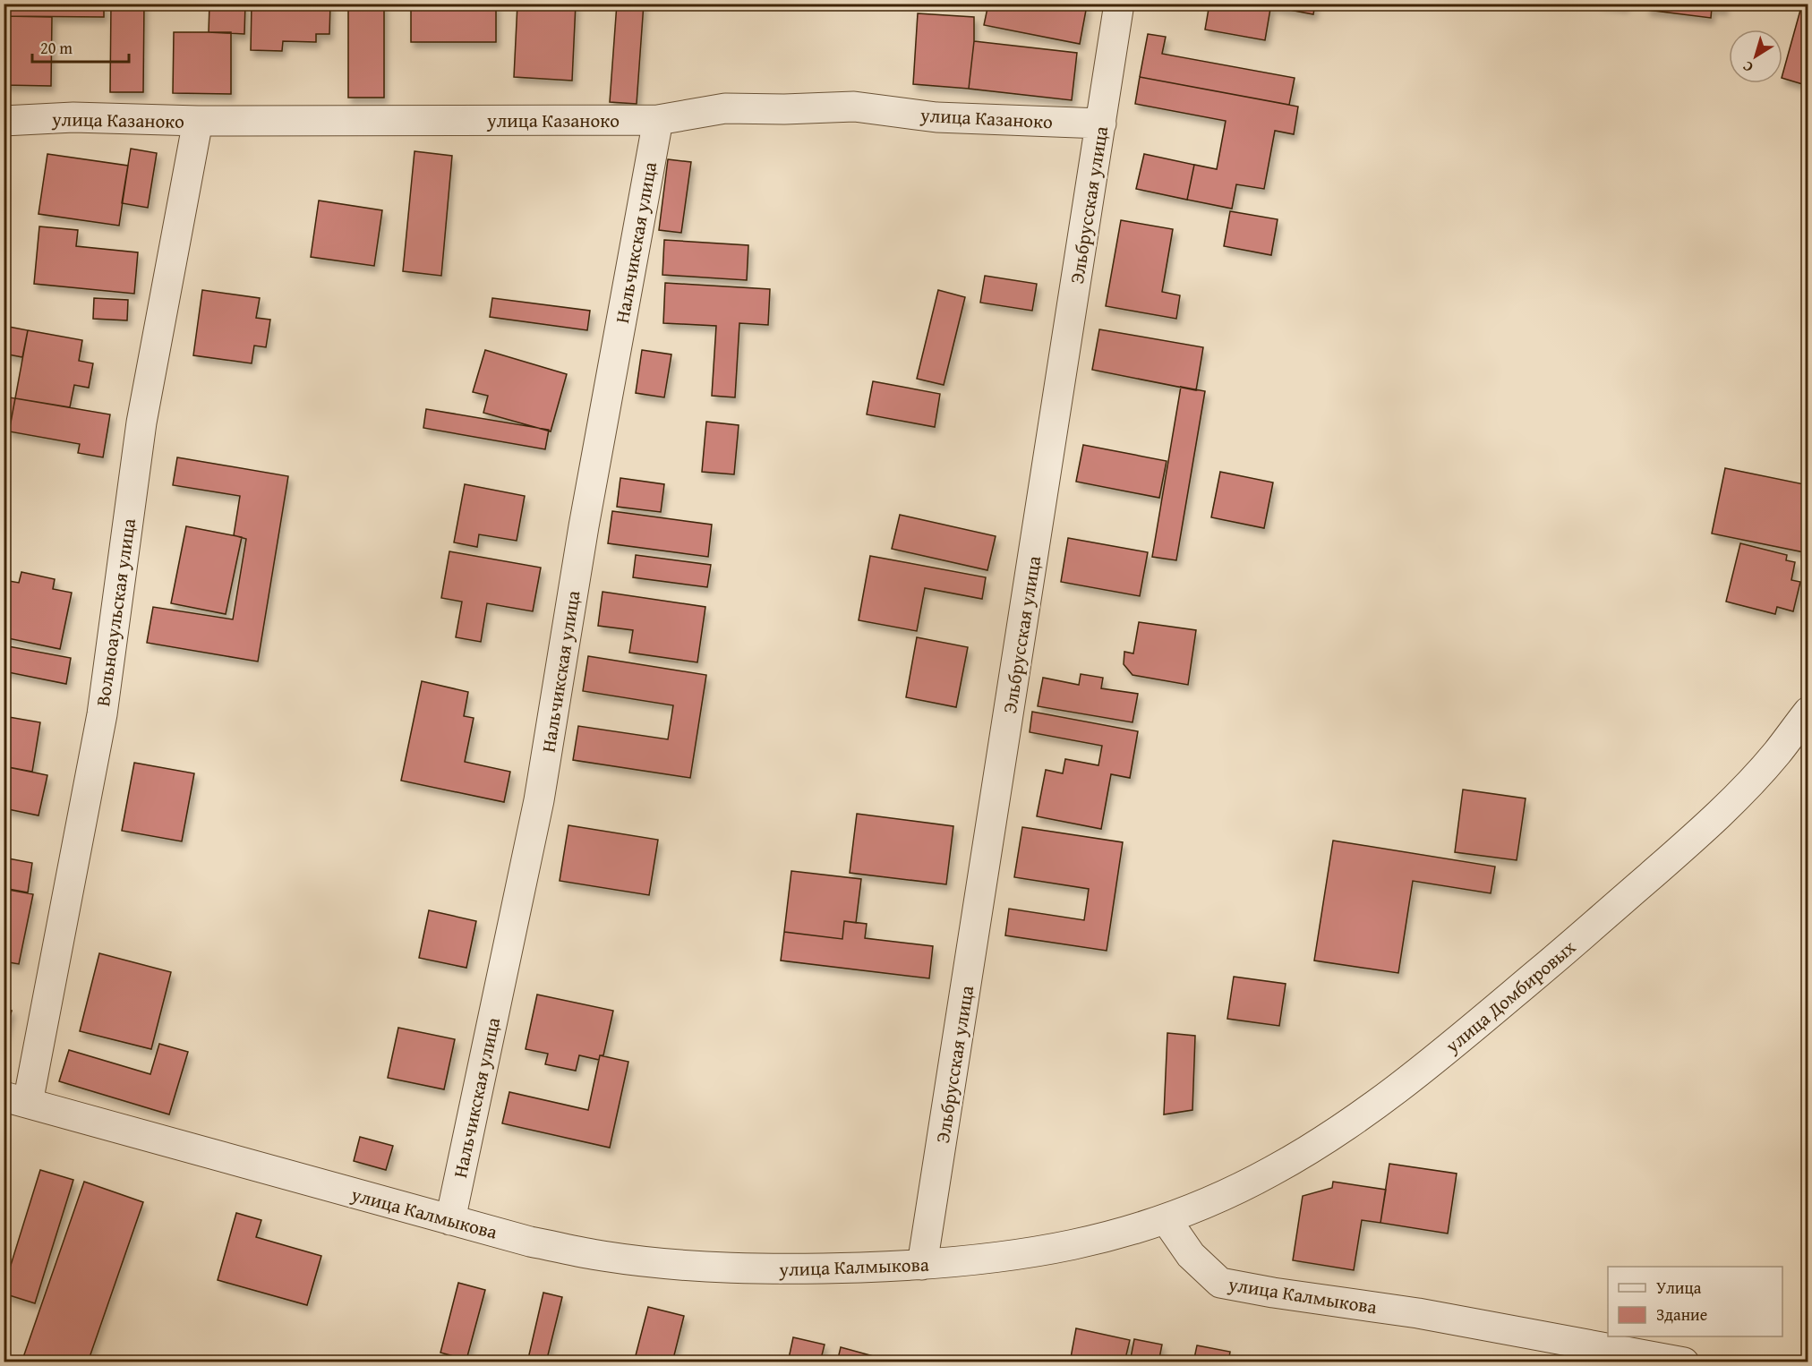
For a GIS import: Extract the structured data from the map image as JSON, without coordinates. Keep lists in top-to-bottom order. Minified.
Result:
{"streets":{"street":["улица Казаноко","Эльбрусская улица","Нальчикская улица","Вольноаульская улица","улица Домбировых","улица Калмыкова"]},"crossings":[["улица Казаноко","Эльбрусская улица"],["улица Казаноко","Нальчикская улица"],["улица Казаноко","Вольноаульская улица"],["Эльбрусская улица","улица Калмыкова"],["Нальчикская улица","улица Калмыкова"],["Вольноаульская улица","улица Калмыкова"],["улица Домбировых","улица Калмыкова"]],"legend":["Улица","Здание"],"scale_bar":"20 m","north":"bottom left"}
